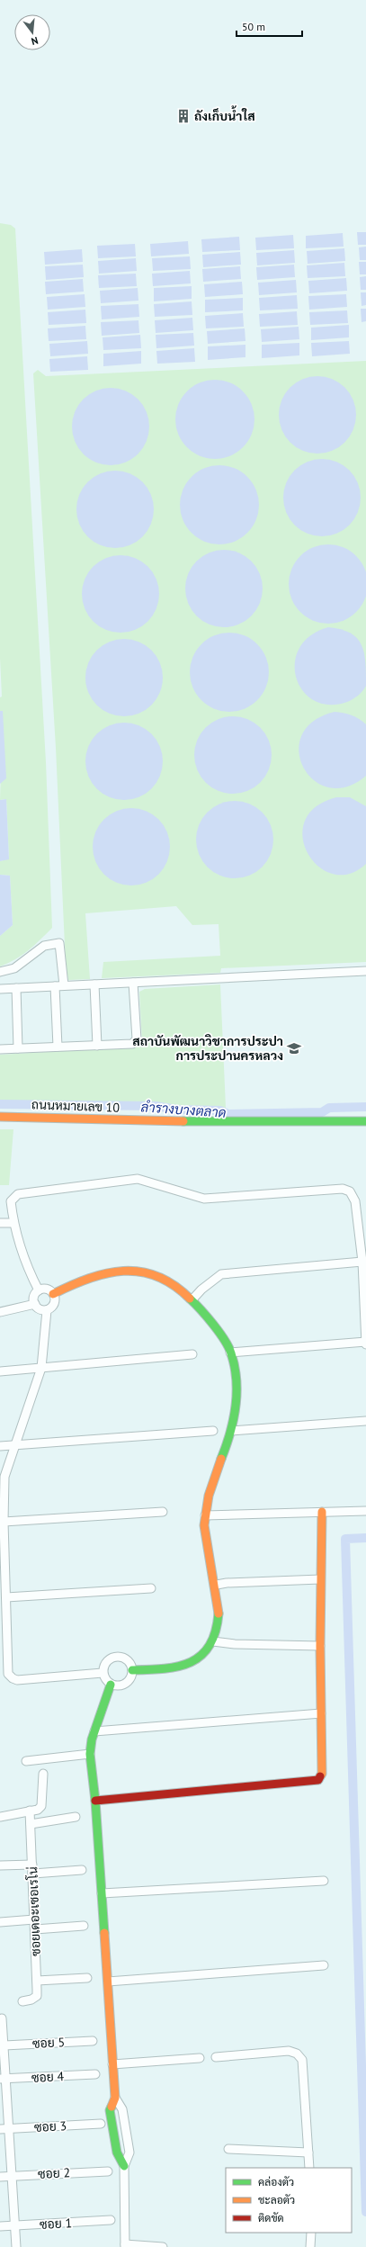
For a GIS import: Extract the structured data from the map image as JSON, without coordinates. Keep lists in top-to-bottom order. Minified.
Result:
{"streets":{"street":["ถนนหมายเลข 10","ซอยเดอะเซอเรโน่","ซอย 5","ซอย 4","ซอย 3","ซอย 2","ซอย 1"]},"water":["ลำรางบางตลาด"],"places":{"building":["ถังเก็บน้ำใส"],"school or university":["สถาบันพัฒนาวิชาการประปา การประปานครหลวง"]},"legend":["คล่องตัว","ชะลอตัว","ติดขัด"],"scale_bar":"50 m","north":"bottom"}
